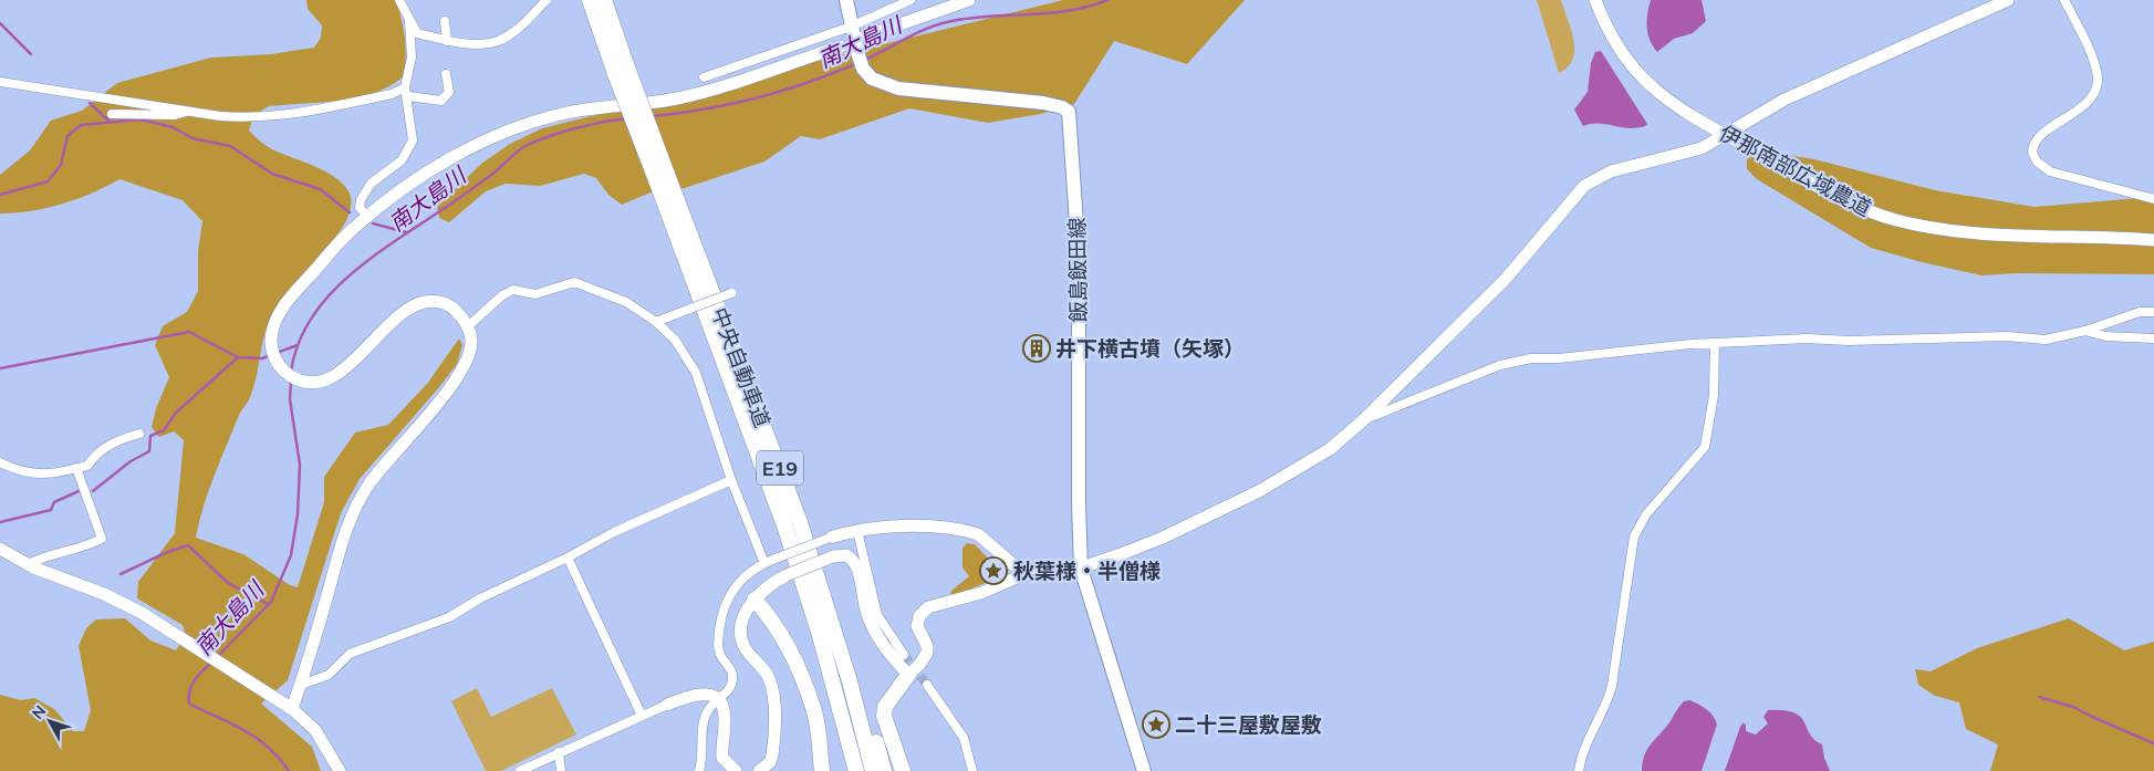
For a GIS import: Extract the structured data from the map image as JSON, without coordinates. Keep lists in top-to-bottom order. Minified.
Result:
{"streets":{"highway":["中央自動車道","E19"],"main road":["飯島飯田線"],"street":["伊那南部広域農道"]},"water":["南大島川"],"places":{"building":["井下横古墳（矢塚）"],"place":["秋葉様・半僧様","二十三屋敷屋敷"]},"north":"top left"}
